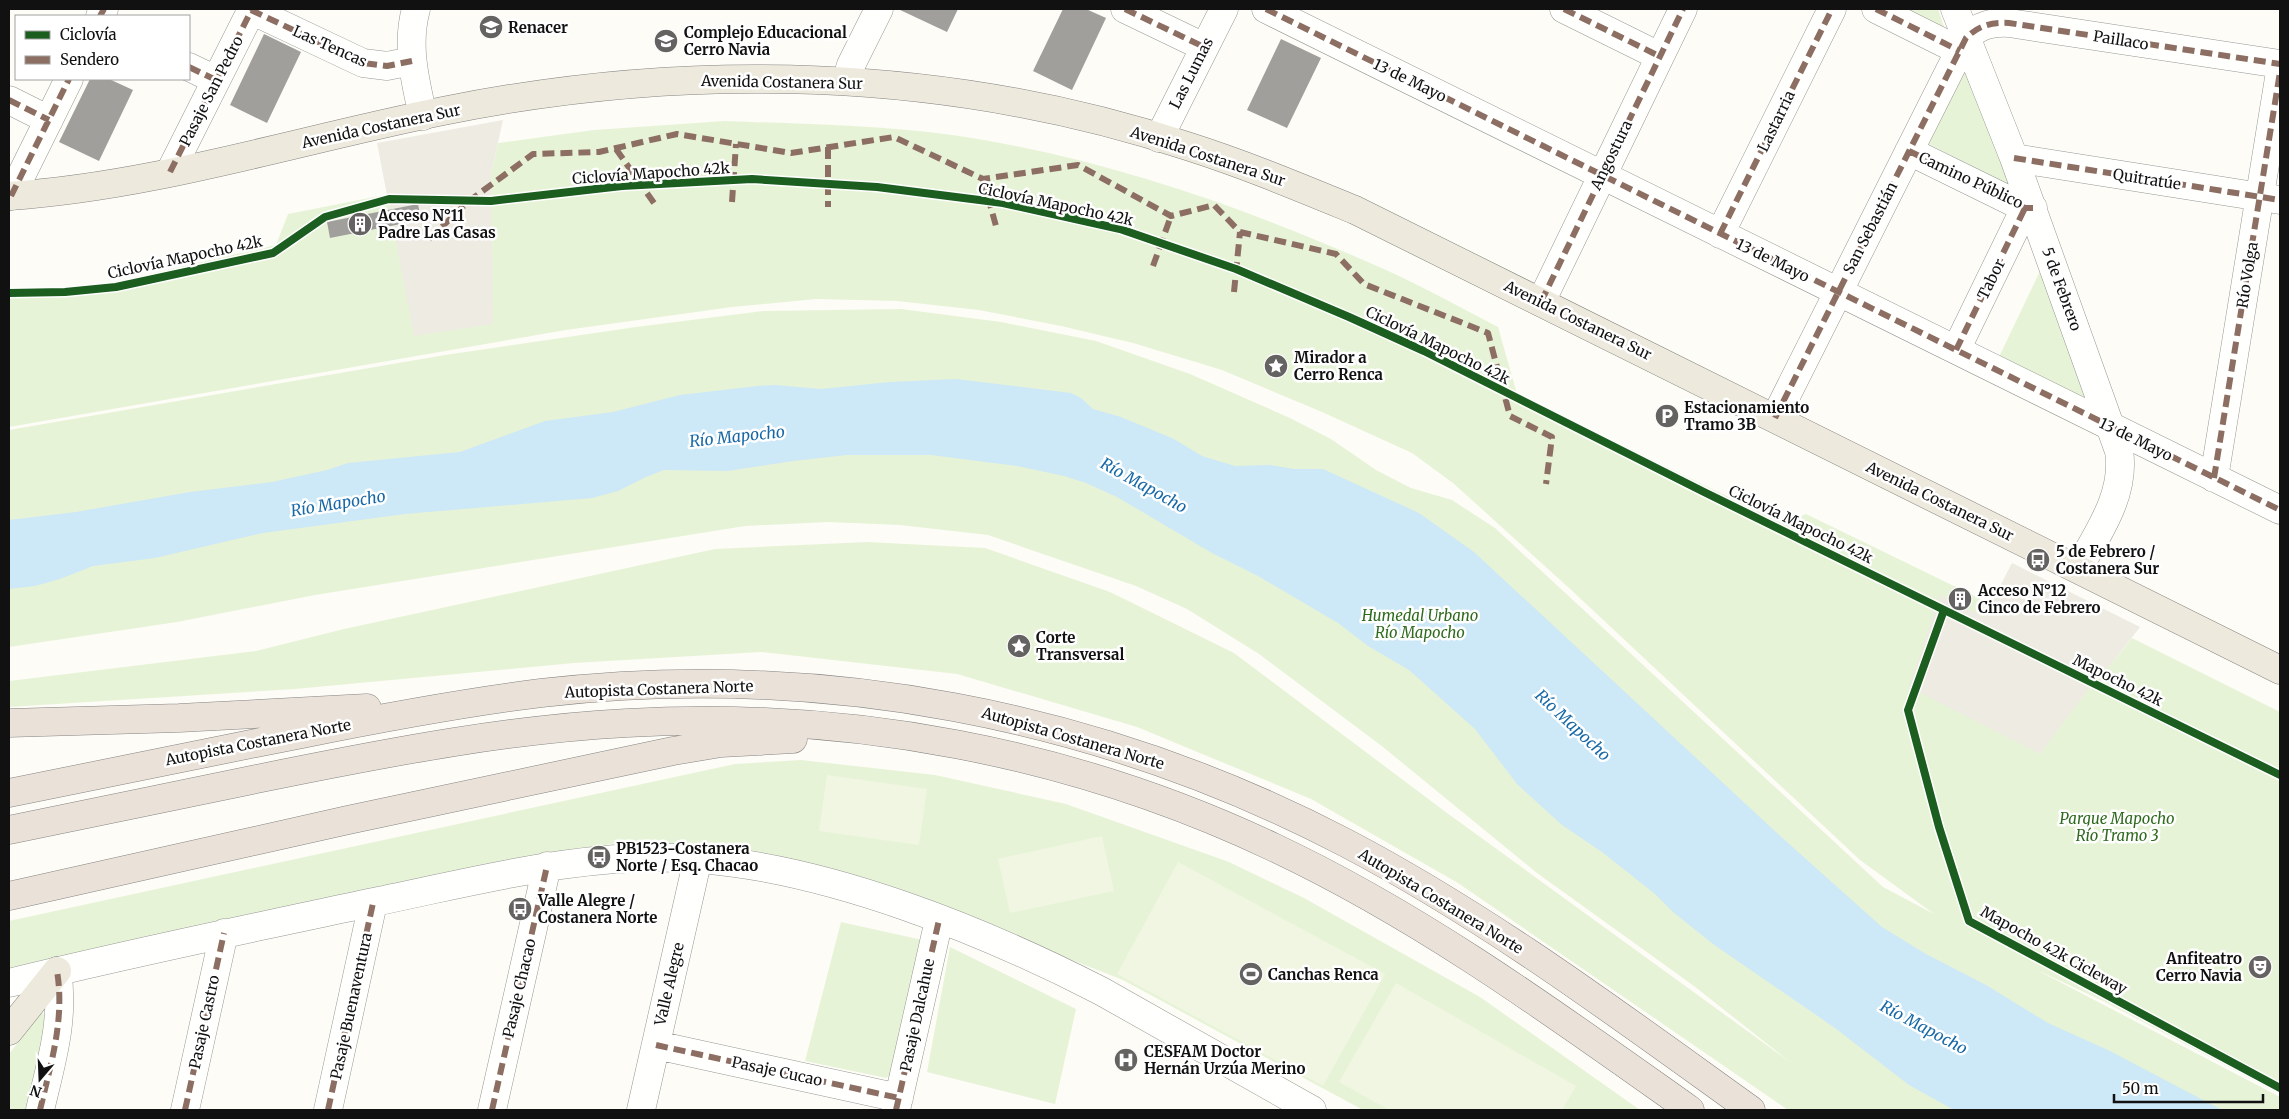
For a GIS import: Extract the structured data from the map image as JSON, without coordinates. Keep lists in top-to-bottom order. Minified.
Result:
{"streets":{"highway":["Autopista Costanera Norte"],"main road":["Avenida Costanera Sur"],"street":["Paillaco","Las Tencas","Las Lumas","13 de Mayo","Pasaje San Pedro","Lastarria","Angostura","Quitratúe","Camino Público","San Sebastián","Río Volga","Tabor","5 de Febrero","Valle Alegre","Pasaje Chacao","Pasaje Buenaventura","Pasaje Dalcahue","Pasaje Castro","Pasaje Cucao"],"cycle path":["Ciclovía Mapocho 42k","Mapocho 42k Cicleway"]},"crossings":[["Paillaco","San Sebastián"],["Paillaco","5 de Febrero"],["Las Tencas","Pasaje San Pedro"],["Las Lumas","Avenida Costanera Sur"],["13 de Mayo","Lastarria"],["13 de Mayo","Angostura"],["13 de Mayo","San Sebastián"],["13 de Mayo","Río Volga"],["13 de Mayo","Tabor"],["13 de Mayo","5 de Febrero"],["Avenida Costanera Sur","Pasaje San Pedro"],["Avenida Costanera Sur","Angostura"],["Avenida Costanera Sur","San Sebastián"],["Avenida Costanera Sur","5 de Febrero"],["Quitratúe","Río Volga"],["Quitratúe","5 de Febrero"],["Camino Público","San Sebastián"],["Camino Público","Tabor"],["Camino Público","5 de Febrero"],["San Sebastián","5 de Febrero"],["Tabor","5 de Febrero"],["Valle Alegre","Pasaje Cucao"],["Pasaje Dalcahue","Pasaje Cucao"]],"water":["Río Mapocho"],"parks":["Humedal Urbano Río Mapocho","Parque Mapocho Río Tramo 3"],"places":{"school or university":["Renacer","Complejo Educacional Cerro Navia"],"building":["Acceso N°11 Padre Las Casas","Acceso N°12 Cinco de Febrero"],"place":["Mirador a Cerro Renca","Corte Transversal"],"parking":["Estacionamiento Tramo 3B"],"bus stop":["5 de Febrero / Costanera Sur","PB1523-Costanera Norte / Esq. Chacao","Valle Alegre / Costanera Norte"],"theatre":["Anfiteatro Cerro Navia"],"sports":["Canchas Renca"],"hospital":["CESFAM Doctor Hernán Urzúa Merino"]},"legend":["Ciclovía","Sendero"],"scale_bar":"50 m","north":"bottom"}
